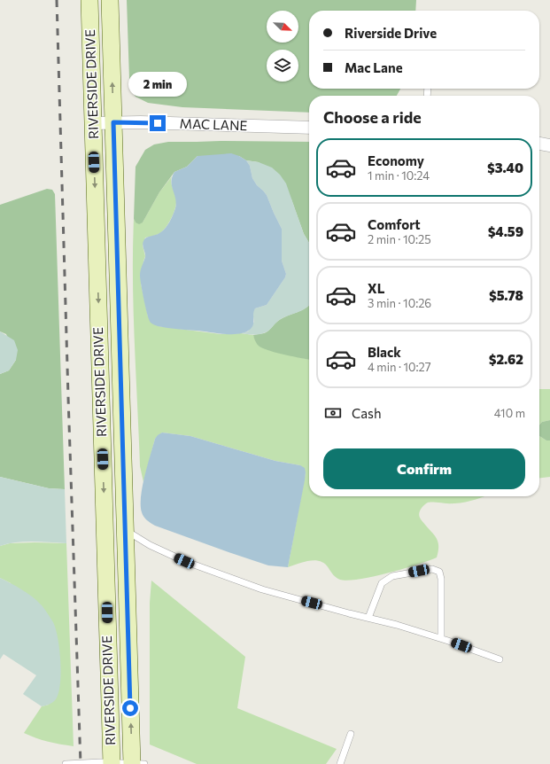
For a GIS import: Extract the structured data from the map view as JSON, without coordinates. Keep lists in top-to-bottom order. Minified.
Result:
{"streets":{"main road":["RIVERSIDE DRIVE"],"street":["MAC LANE"]},"crossings":[["RIVERSIDE DRIVE","MAC LANE"]],"north":"bottom right","page":{"banner":["Riverside Drive","Mac Lane"],"bubble":"2 min","heading":"Choose a ride","list":[{"name":"Economy","note":"1 min · 10:24","value":"$3.40"},{"name":"Comfort","note":"2 min · 10:25","value":"$4.59"},{"name":"XL","note":"3 min · 10:26","value":"$5.78"},{"name":"Black","note":"4 min · 10:27","value":"$2.62"}],"pay":["Cash","410 m"],"buttons":"Confirm"}}
